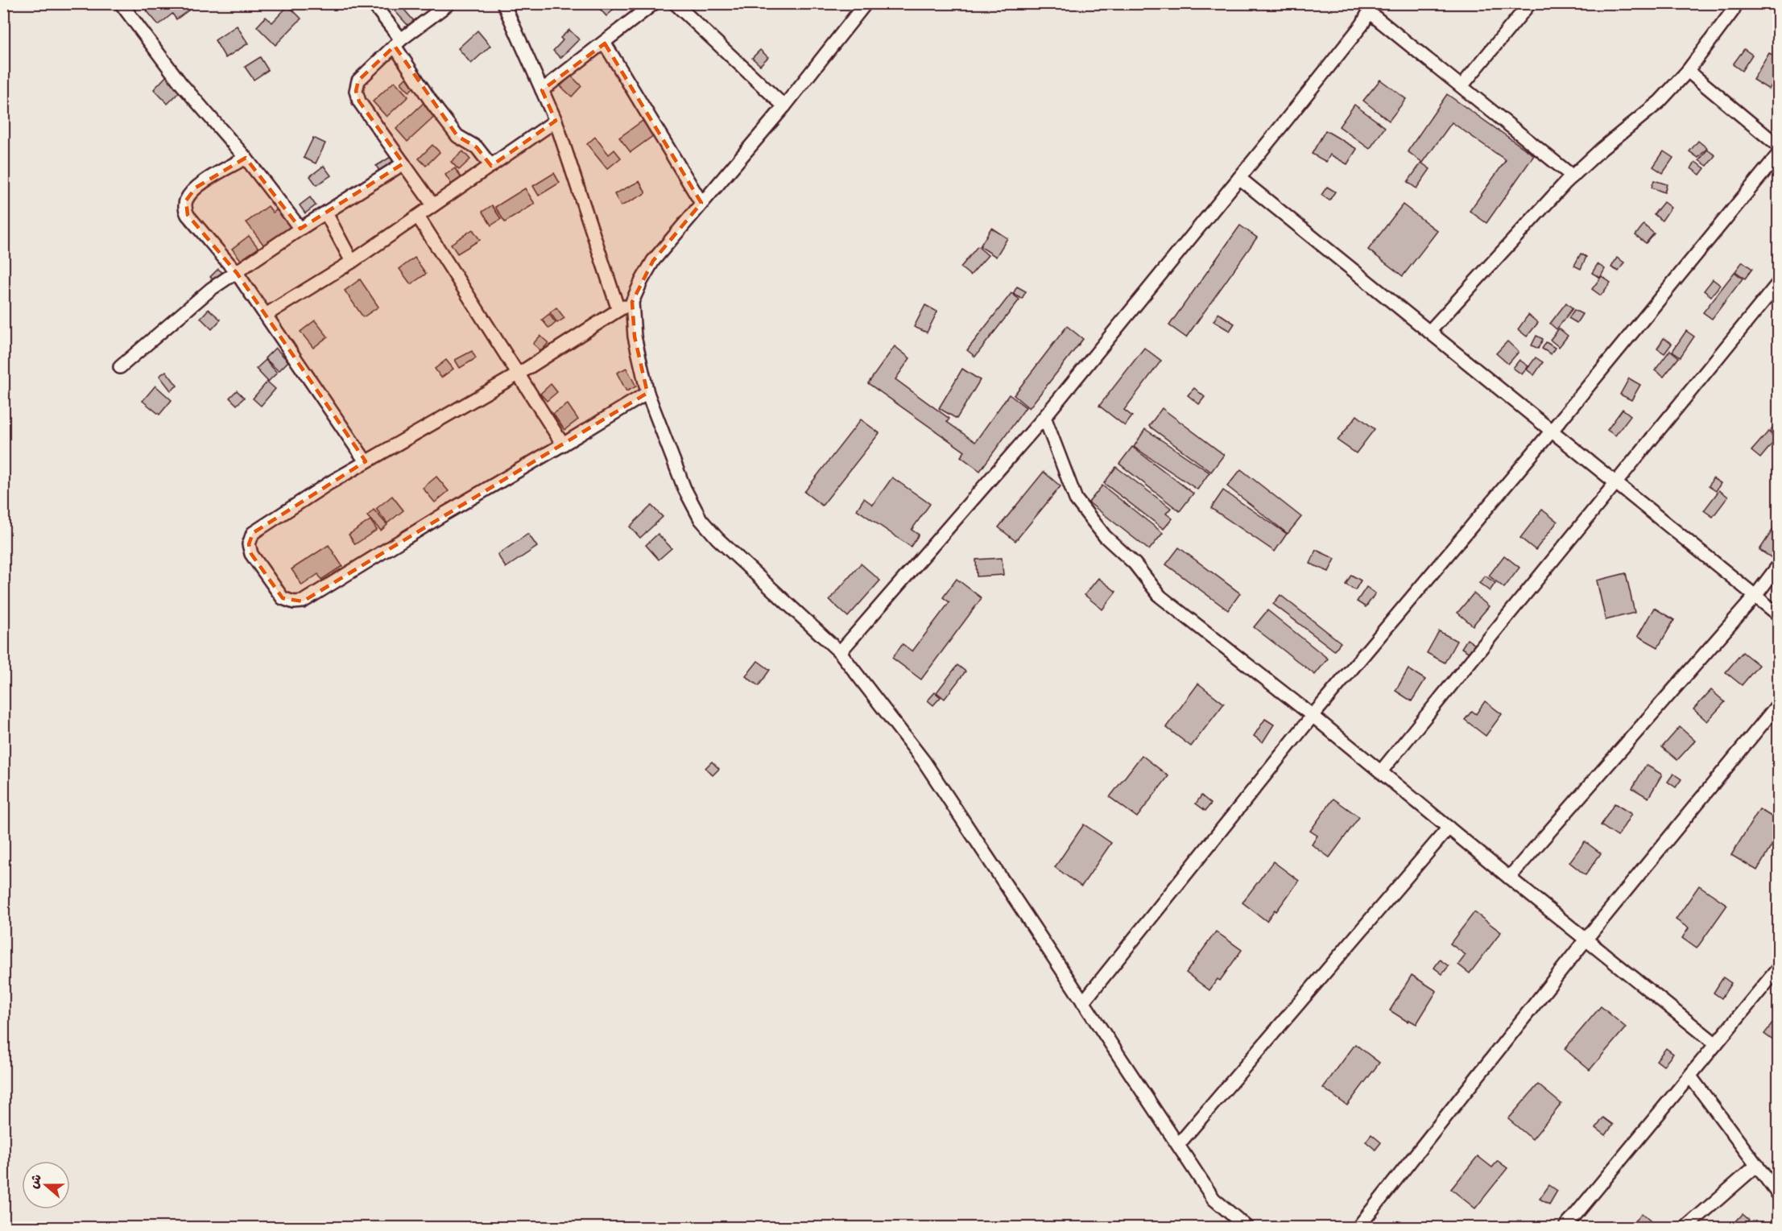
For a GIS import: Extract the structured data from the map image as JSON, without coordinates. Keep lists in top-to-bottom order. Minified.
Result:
{"north":"left"}
